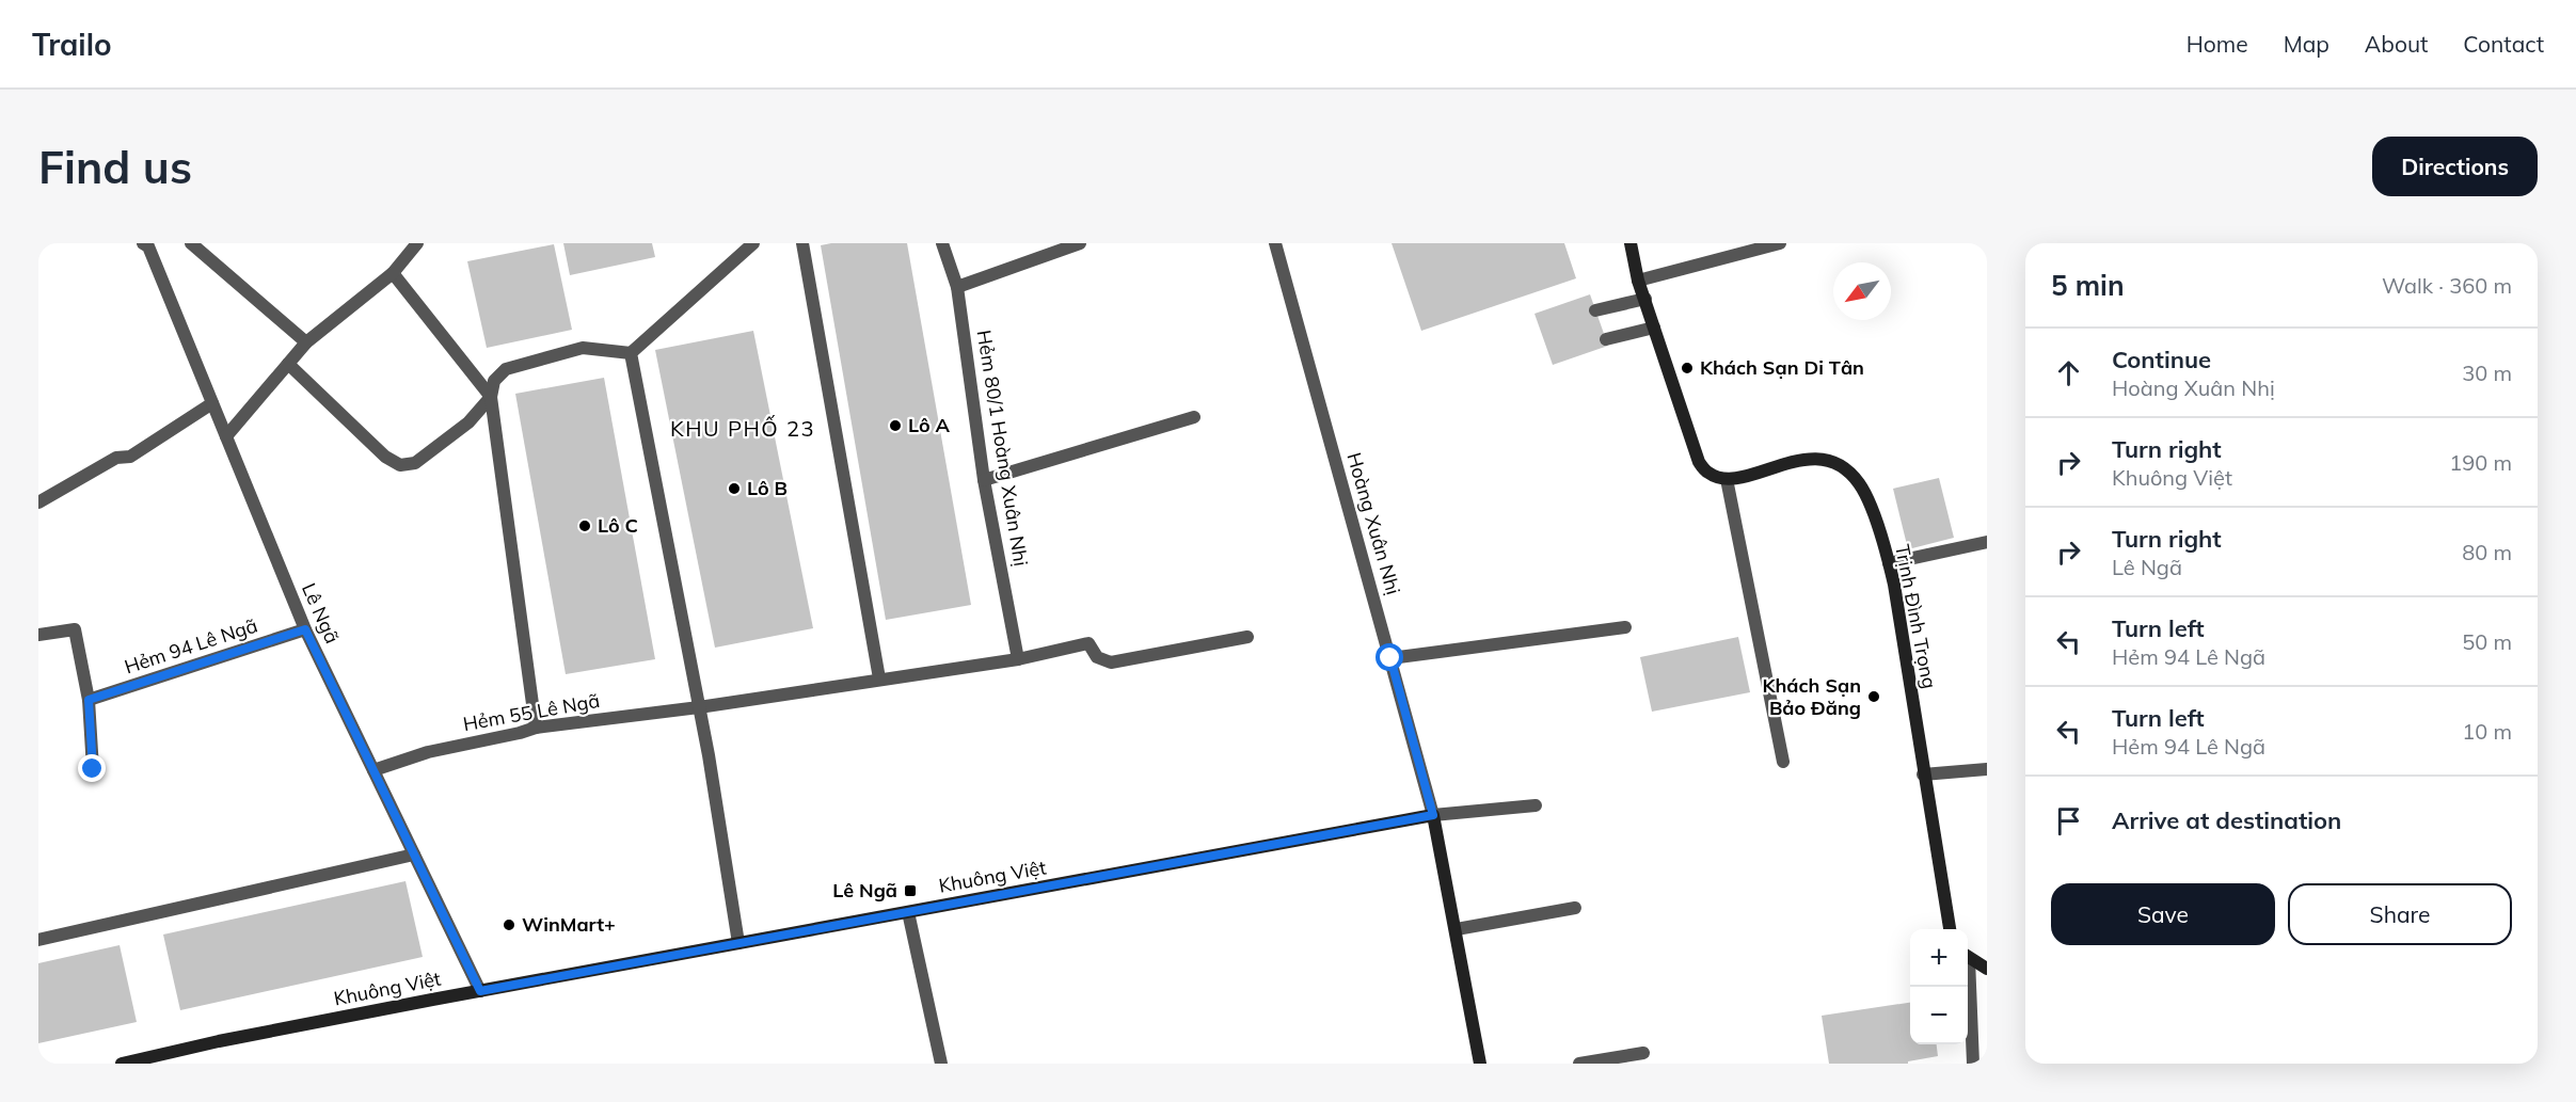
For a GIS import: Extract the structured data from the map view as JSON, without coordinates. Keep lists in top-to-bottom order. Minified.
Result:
{"streets":{"street":["Hẻm 80/1 Hoàng Xuân Nhị","Hoàng Xuân Nhị","Lê Ngã","Trịnh Đình Trọng","Hẻm 94 Lê Ngã","Hẻm 55 Lê Ngã","Khuông Việt"]},"crossings":[["Hẻm 80/1 Hoàng Xuân Nhị","Hẻm 55 Lê Ngã"],["Hoàng Xuân Nhị","Khuông Việt"],["Lê Ngã","Hẻm 94 Lê Ngã"],["Lê Ngã","Hẻm 55 Lê Ngã"],["Lê Ngã","Khuông Việt"]],"districts":["KHU PHỐ 23"],"places":{"other":["Khách Sạn Di Tân","Lô A","Lô B","Lô C","Khách Sạn Bảo Đăng","WinMart+"],"transit":["Lê Ngã"]},"north":"bottom left","page":{"header":"Trailo","nav":["Home","Map","About","Contact"],"buttons":["Directions",["Save","Share"]],"title":"Find us","heading":["5 min","Walk · 360 m"],"list":[["Continue","Hoàng Xuân Nhị","30 m"],["Turn right","Khuông Việt","190 m"],["Turn right","Lê Ngã","80 m"],["Turn left","Hẻm 94 Lê Ngã","50 m"],["Turn left","Hẻm 94 Lê Ngã","10 m"],"Arrive at destination"],"map_buttons":["+","−"]}}
